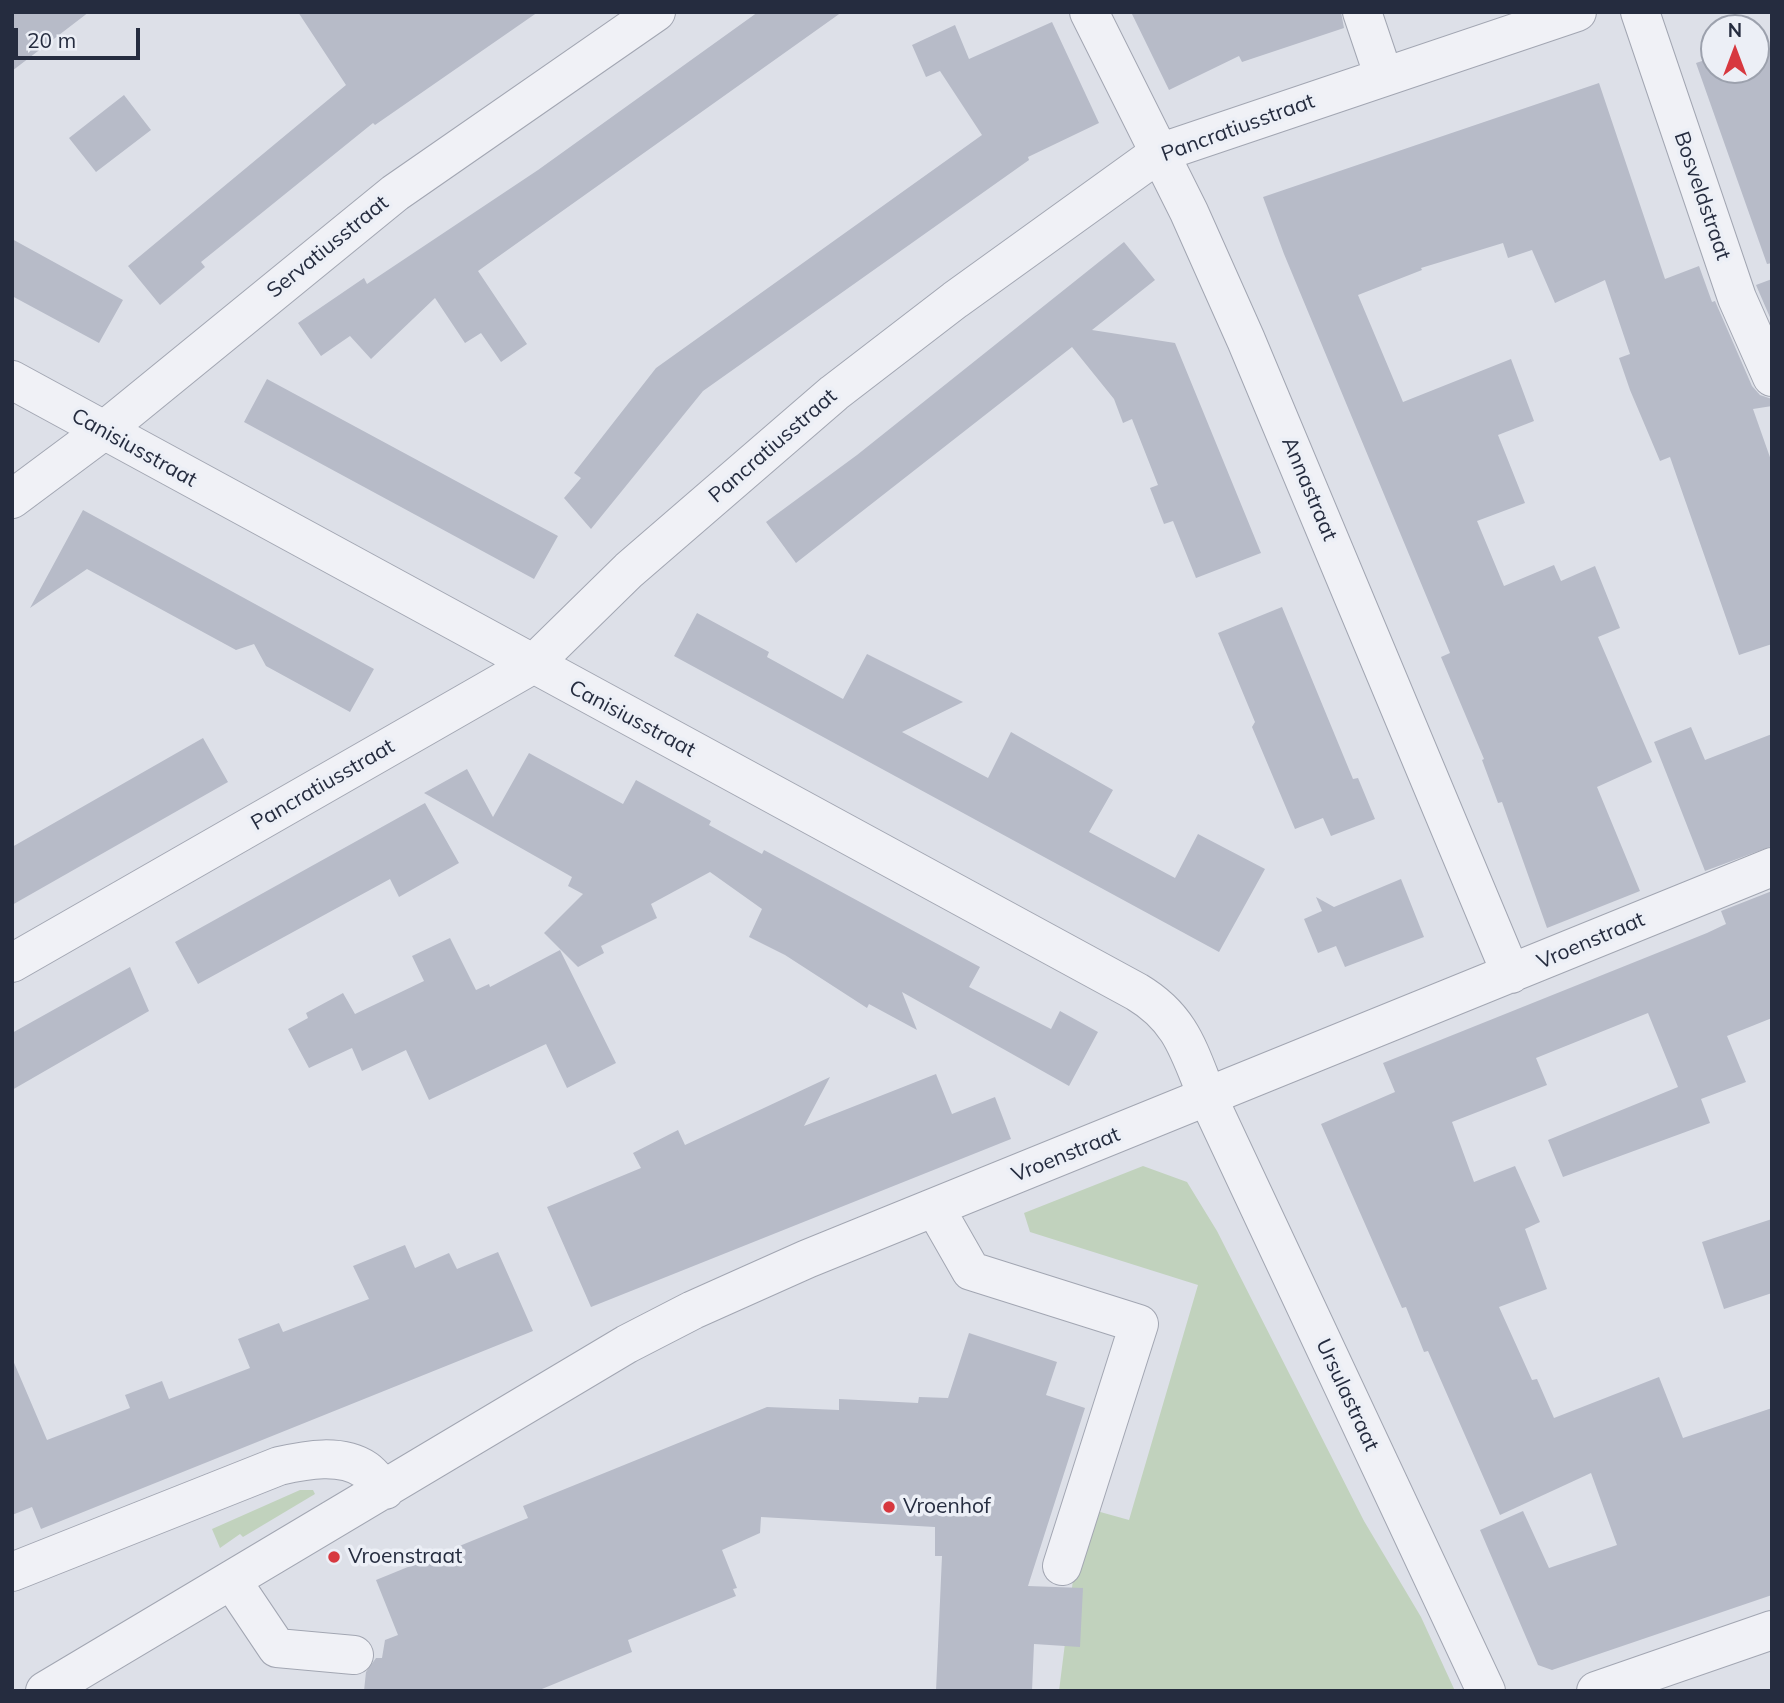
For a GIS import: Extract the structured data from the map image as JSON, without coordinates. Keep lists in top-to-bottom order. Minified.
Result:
{"streets":{"street":["Pancratiusstraat","Bosveldstraat","Servatiusstraat","Canisiusstraat","Annastraat","Vroenstraat","Ursulastraat"]},"crossings":[["Pancratiusstraat","Canisiusstraat"],["Pancratiusstraat","Annastraat"],["Servatiusstraat","Canisiusstraat"],["Canisiusstraat","Vroenstraat"],["Canisiusstraat","Ursulastraat"],["Annastraat","Vroenstraat"],["Vroenstraat","Ursulastraat"]],"places":["Vroenhof","Vroenstraat"],"scale_bar":"20 m","north":"top"}
